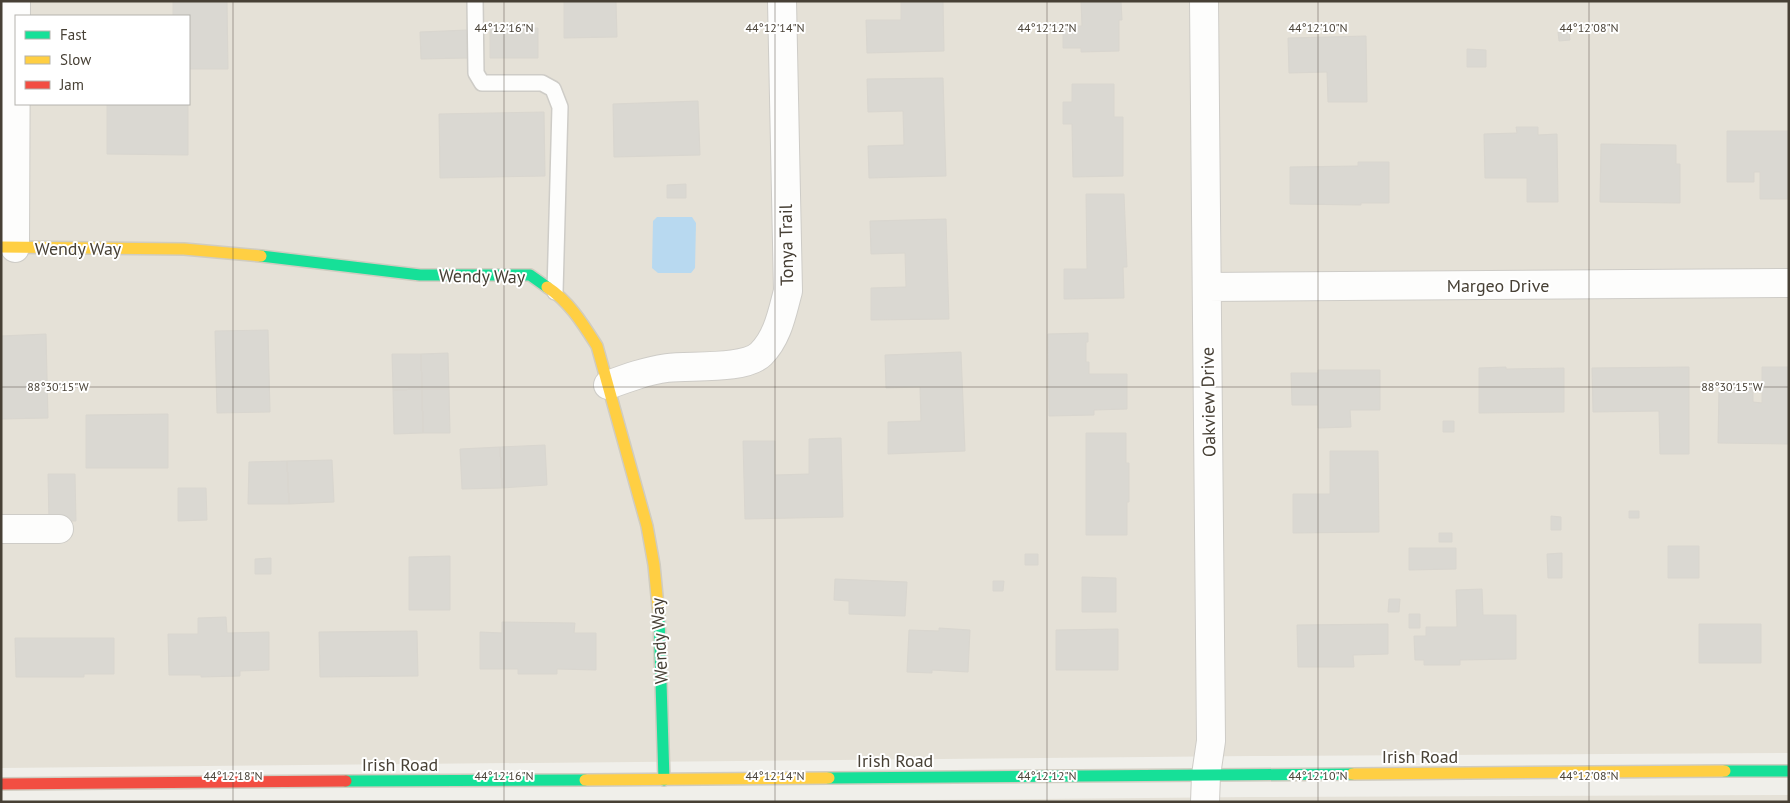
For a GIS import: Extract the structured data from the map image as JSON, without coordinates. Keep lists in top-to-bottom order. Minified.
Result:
{"streets":{"street":["Tonya Trail","Wendy Way","Margeo Drive","Oakview Drive","Irish Road"]},"crossings":[["Tonya Trail","Wendy Way"],["Wendy Way","Irish Road"],["Margeo Drive","Oakview Drive"],["Oakview Drive","Irish Road"]],"legend":["Fast","Slow","Jam"],"coordinates":["44°12'16\"N","44°12'14\"N","44°12'12\"N","44°12'10\"N","44°12'08\"N","88°30'15\"W","44°12'18\"N"]}
